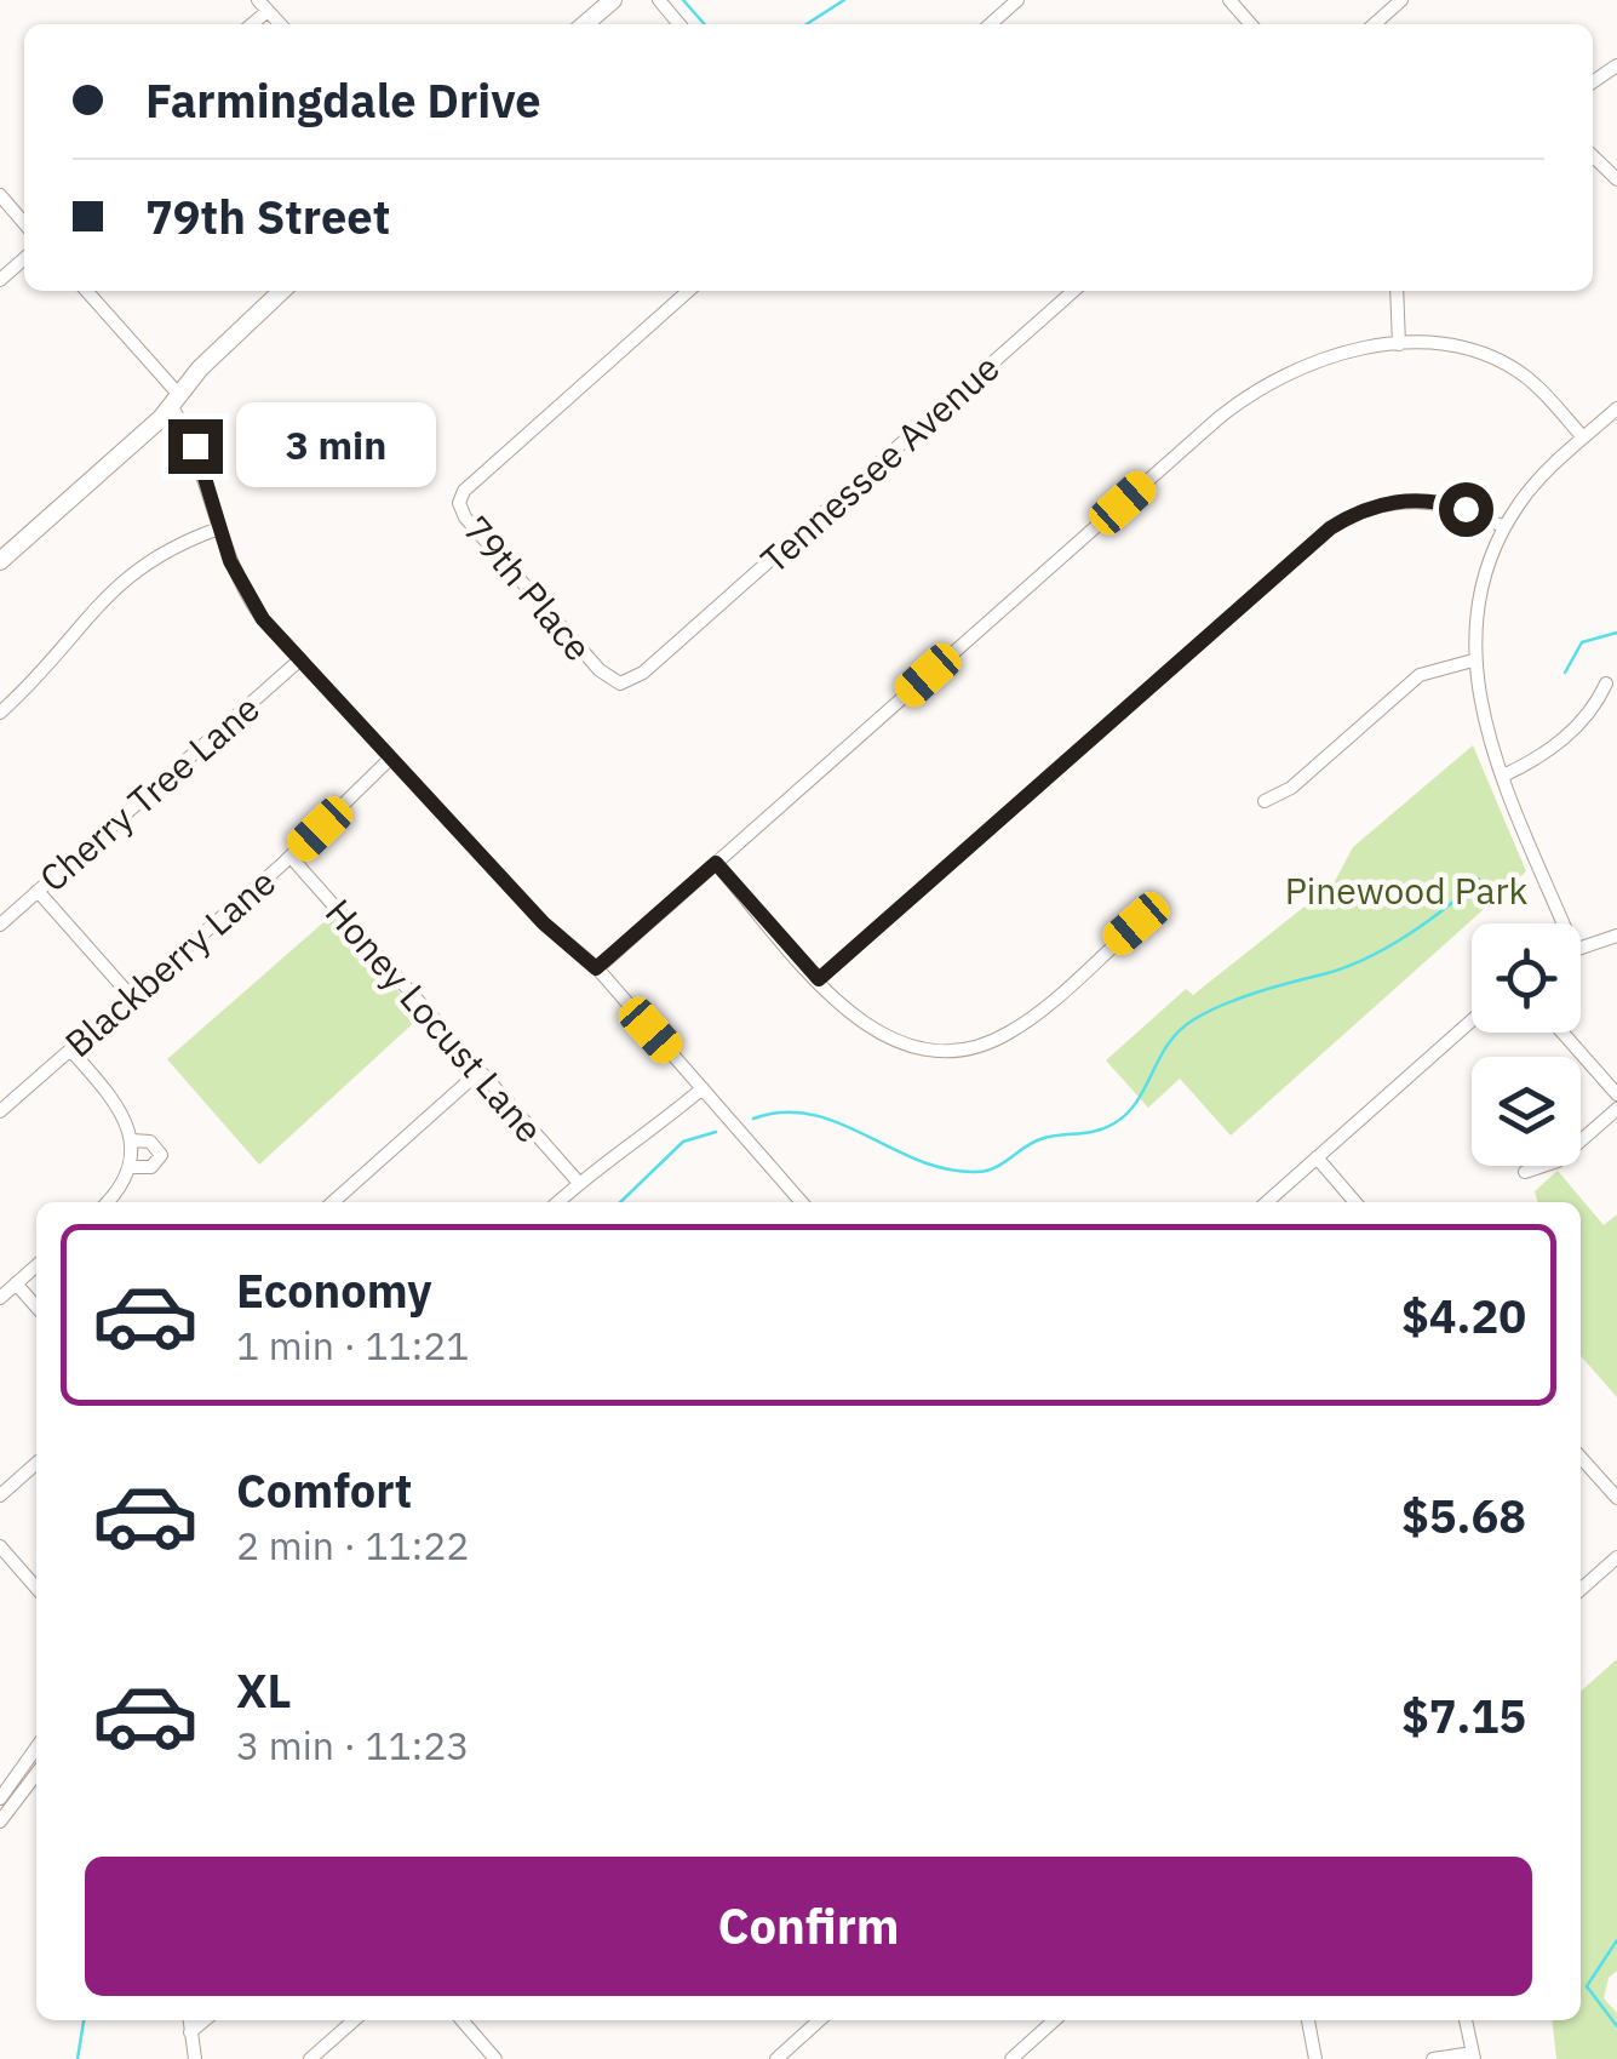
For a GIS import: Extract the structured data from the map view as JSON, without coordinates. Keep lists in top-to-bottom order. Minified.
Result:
{"streets":{"street":["Tennessee Avenue","79th Place","Cherry Tree Lane","Blackberry Lane","Honey Locust Lane"]},"crossings":[["Tennessee Avenue","79th Place"],["Blackberry Lane","Honey Locust Lane"]],"parks":["Pinewood Park"],"page":{"banner":["Farmingdale Drive","79th Street"],"bubble":"3 min","list":[{"name":"Economy","note":"1 min · 11:21","value":"$4.20"},{"name":"Comfort","note":"2 min · 11:22","value":"$5.68"},{"name":"XL","note":"3 min · 11:23","value":"$7.15"}],"buttons":"Confirm"}}
